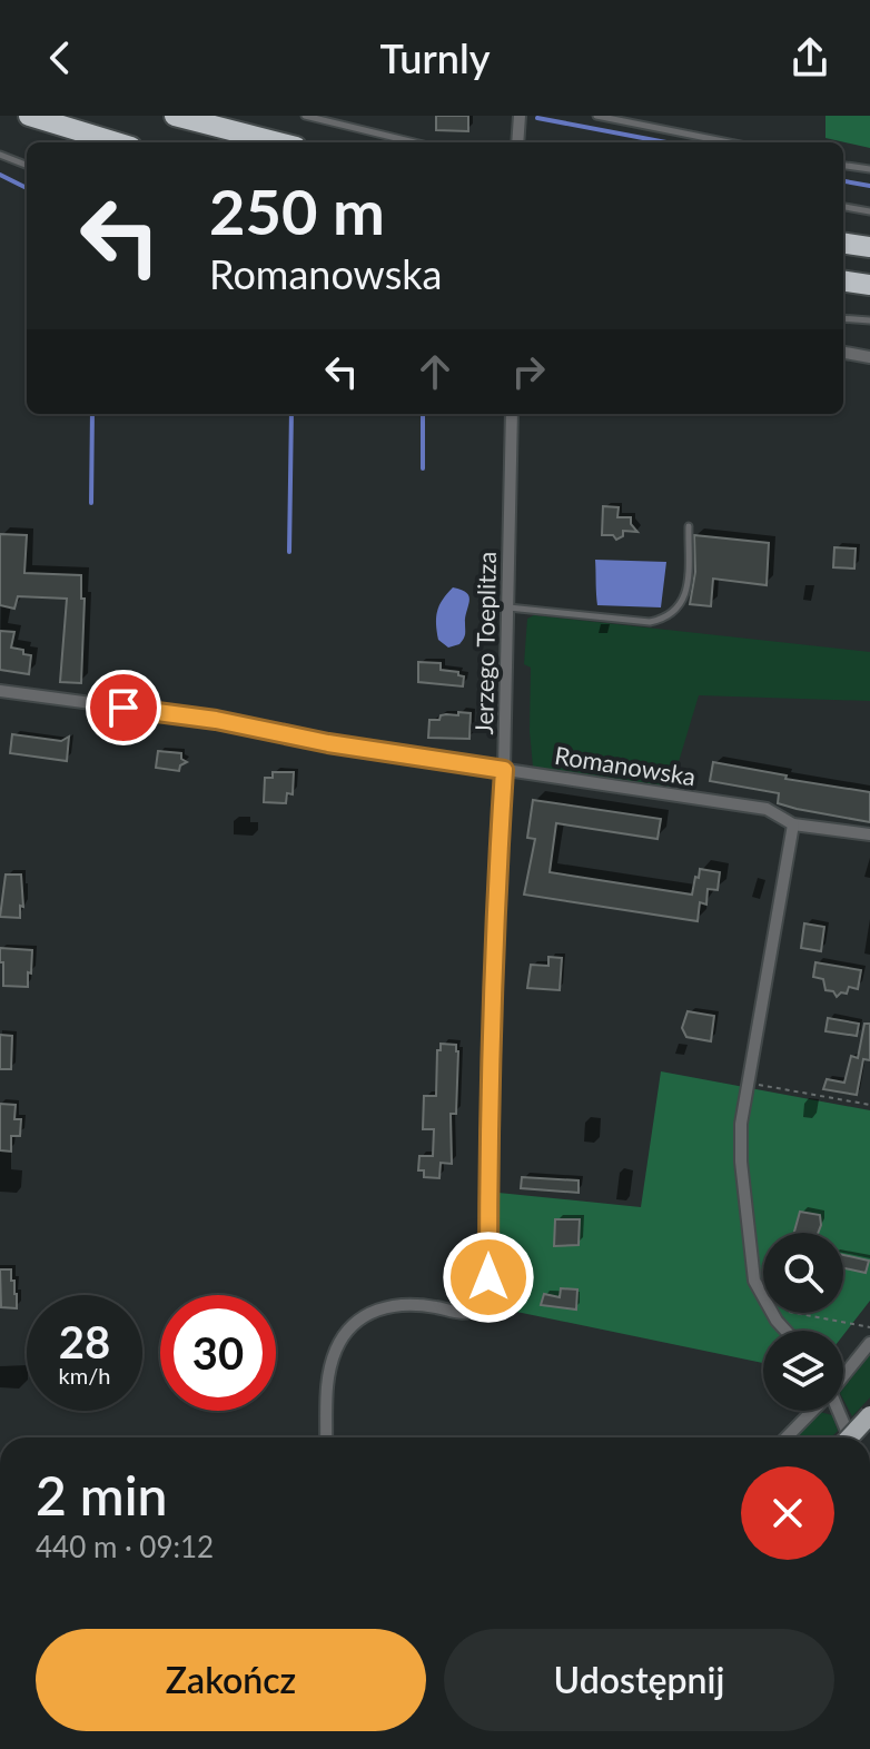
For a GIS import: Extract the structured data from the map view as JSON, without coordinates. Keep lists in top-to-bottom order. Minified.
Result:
{"streets":{"street":["Jerzego Toeplitza","Romanowska"]},"crossings":[["Jerzego Toeplitza","Romanowska"]],"page":{"header":"Turnly","turn":["250 m","Romanowska"],"speed":"28 km/h","limit":"30","heading":["2 min","440 m · 09:12"],"buttons":["Zakończ","Udostępnij"]}}
